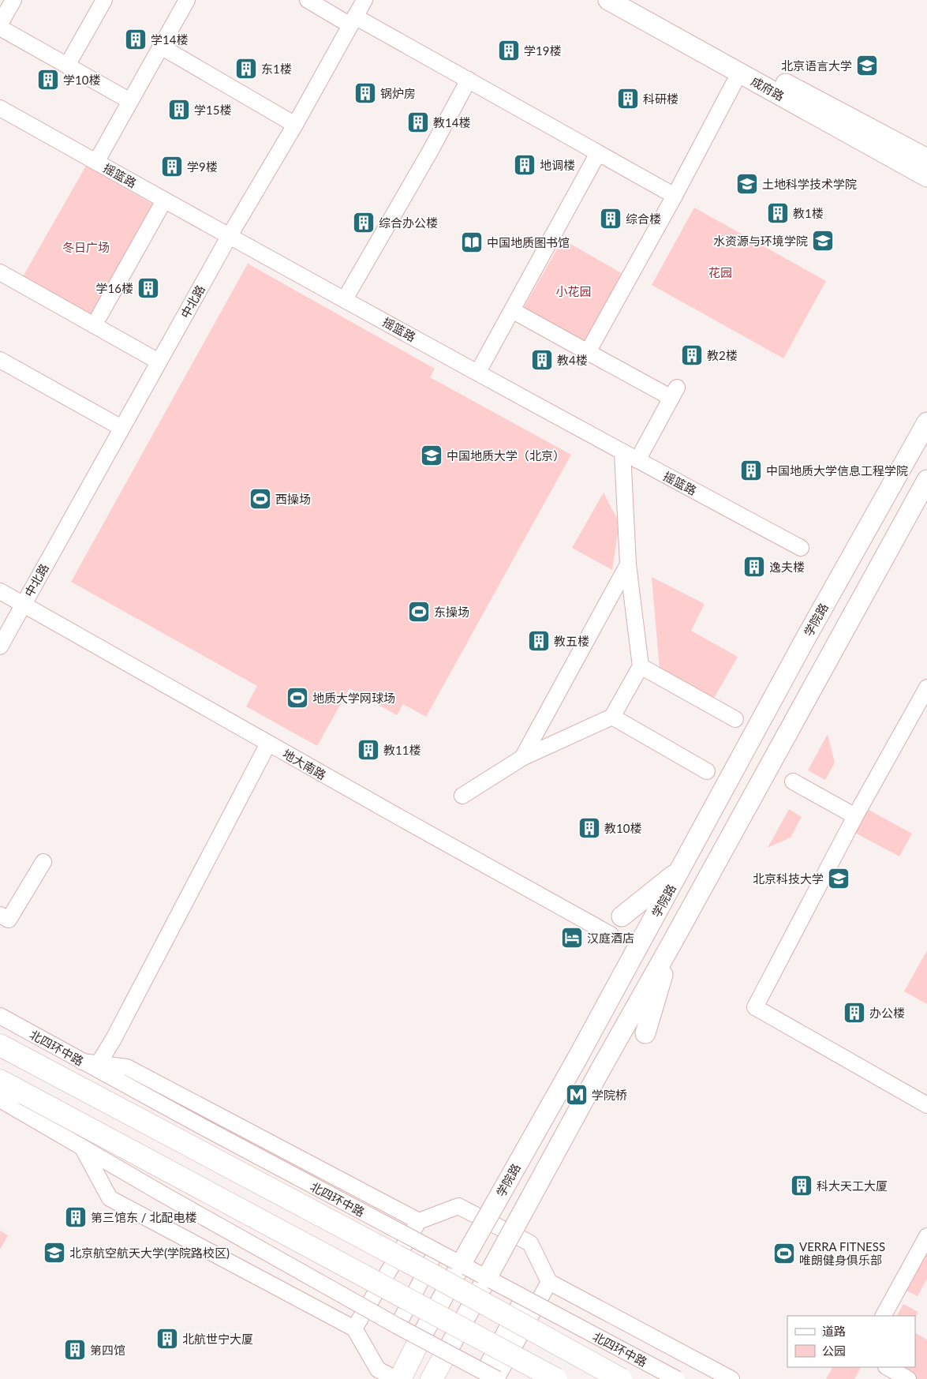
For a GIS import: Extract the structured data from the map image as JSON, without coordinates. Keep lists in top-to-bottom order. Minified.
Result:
{"streets":{"highway":["学院路","北四环中路"],"main road":["成府路"],"street":["摇篮路","中北路","地大南路"]},"crossings":[["摇篮路","中北路"],["中北路","地大南路"],["学院路","北四环中路"]],"parks":["冬日广场","花园","小花园"],"places":{"building":["学14楼","学19楼","东1楼","学10楼","锅炉房","科研楼","学15楼","教14楼","地调楼","学9楼","教1楼","综合楼","综合办公楼","学16楼","教2楼","教4楼","中国地质大学信息工程学院","逸夫楼","教五楼","教11楼","教10楼","办公楼","科大天工大厦","第三馆东 / 北配电楼","北航世宁大厦","第四馆"],"school or university":["北京语言大学","土地科学技术学院","水资源与环境学院","中国地质大学（北京）","北京科技大学","北京航空航天大学(学院路校区)"],"library":["中国地质图书馆"],"sports":["西操场","东操场","地质大学网球场","VERRA FITNESS 唯朗健身俱乐部"],"hotel":["汉庭酒店"],"metro station":["学院桥"]},"legend":["道路","公园"]}
